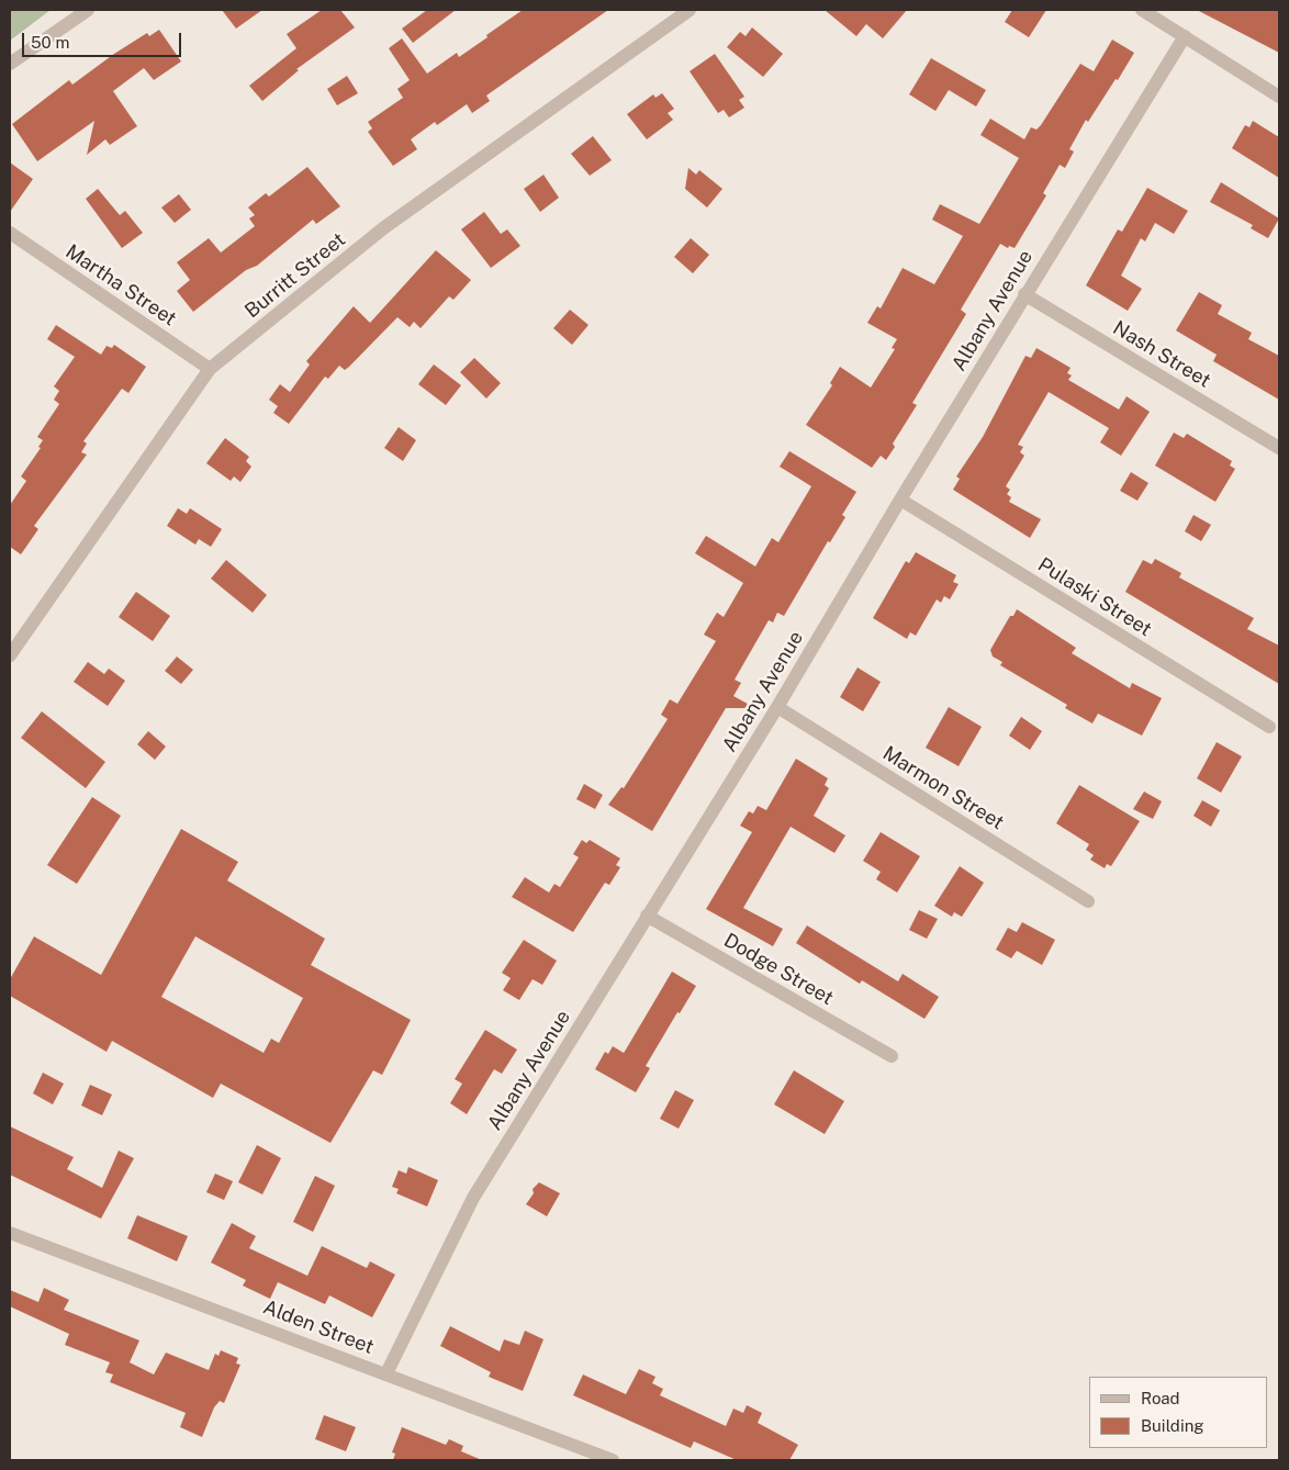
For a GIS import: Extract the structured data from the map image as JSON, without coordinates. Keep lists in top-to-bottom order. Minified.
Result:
{"streets":{"street":["Burritt Street","Martha Street","Albany Avenue","Nash Street","Pulaski Street","Marmon Street","Dodge Street","Alden Street"]},"crossings":[["Burritt Street","Martha Street"],["Albany Avenue","Nash Street"],["Albany Avenue","Pulaski Street"],["Albany Avenue","Marmon Street"],["Albany Avenue","Dodge Street"],["Albany Avenue","Alden Street"]],"legend":["Road","Building"],"scale_bar":"50 m"}
